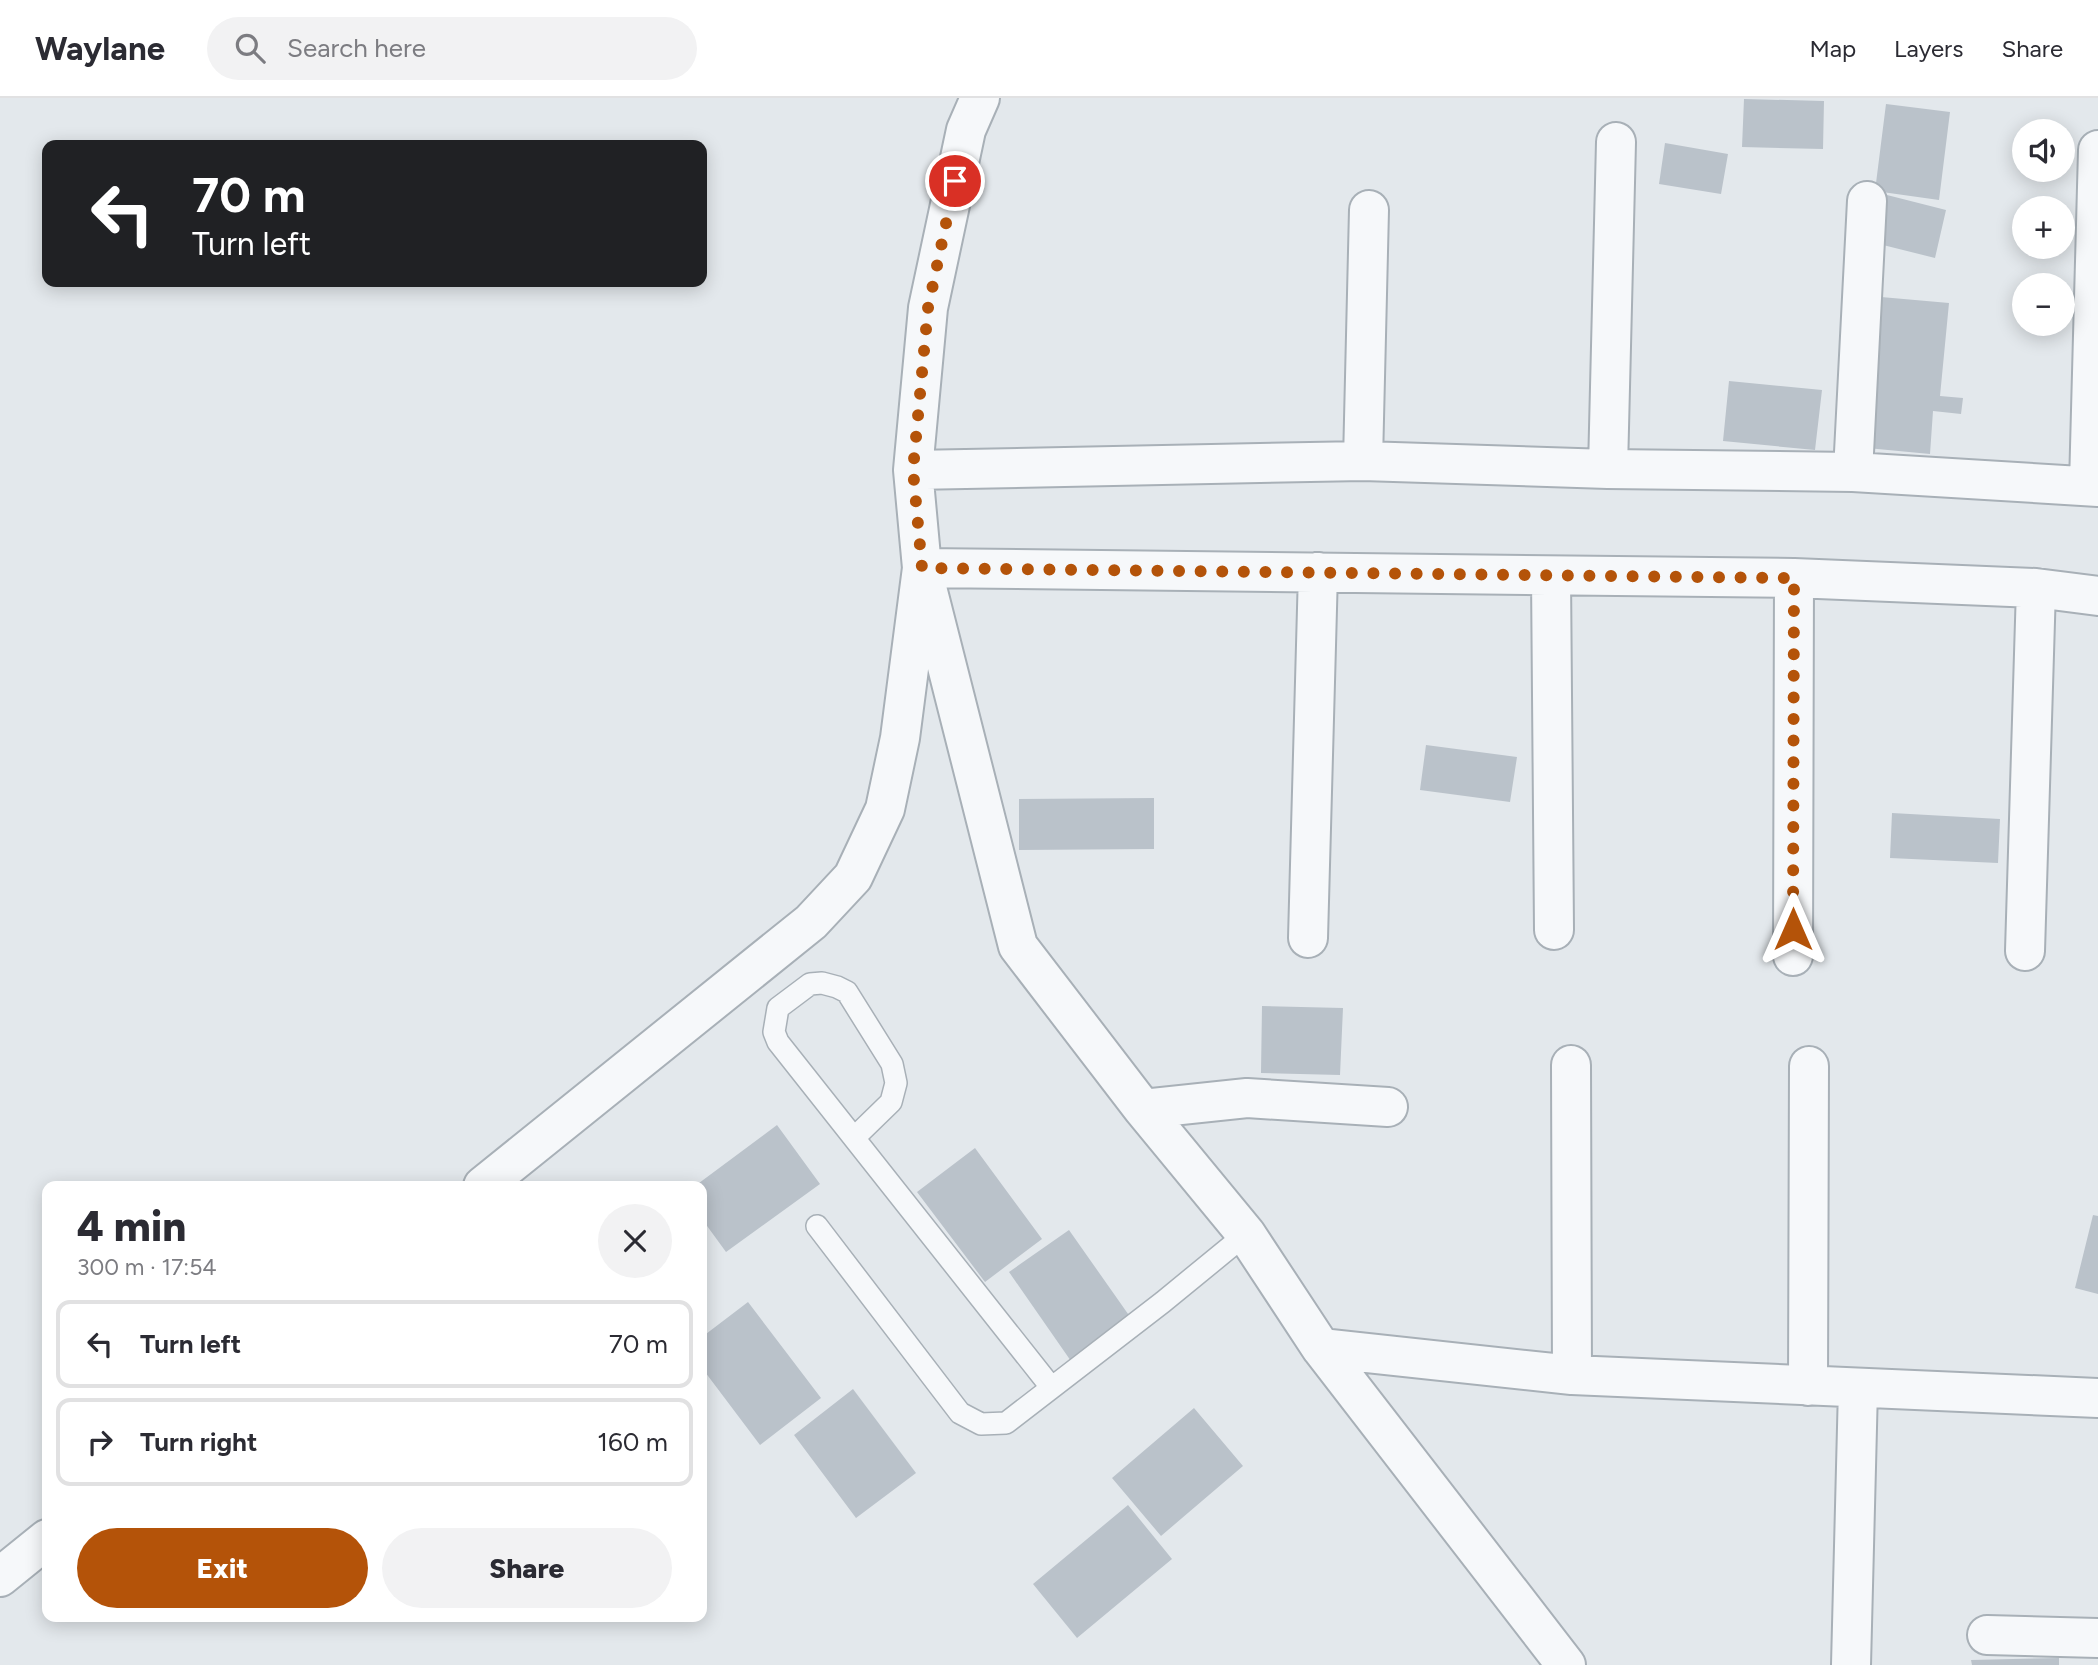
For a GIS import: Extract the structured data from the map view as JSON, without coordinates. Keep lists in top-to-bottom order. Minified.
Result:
{"page":{"header":"Waylane","search":"Search here","nav":["Map","Layers","Share"],"map_buttons":["+","−"],"turn":["70 m","Turn left"],"heading":["4 min","300 m · 17:54"],"list":[{"name":"Turn left","value":"70 m"},{"name":"Turn right","value":"160 m"}],"buttons":["Exit","Share"]}}
